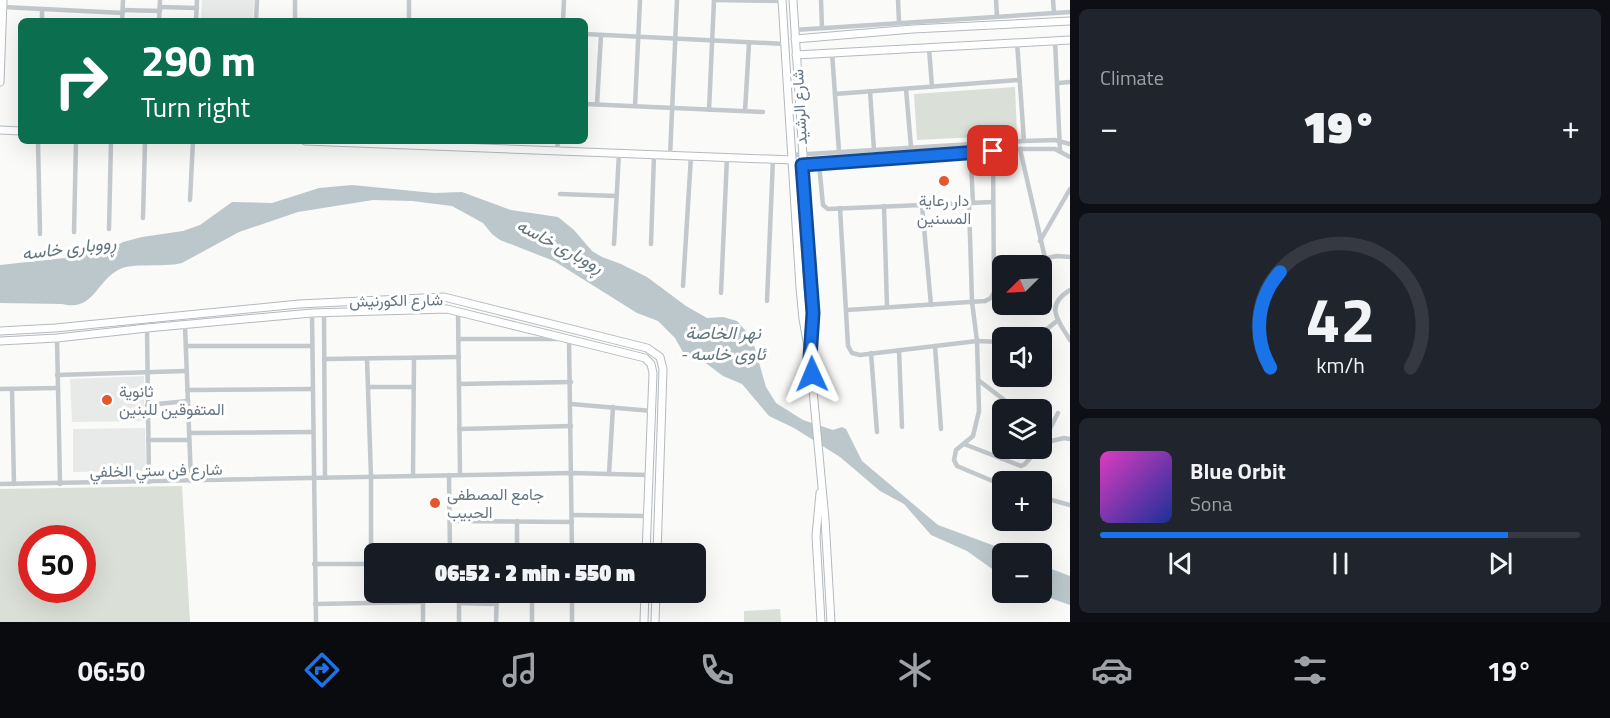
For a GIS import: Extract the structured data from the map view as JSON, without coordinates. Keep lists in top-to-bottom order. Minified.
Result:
{"streets":{"main road":["شارع الرشيد","شارع الكورنيش"],"street":["شارع فن ستي الخلفي"]},"crossings":[["شارع الكورنيش","شارع فن ستي الخلفي"]],"water":["ڕووباری خاسە","نهر الخاصة - ئاوی خاسە"],"places":["دار رعاية المسنين","ثانوية المتفوقين للبنين","جامع المصطفى الحبيب"],"north":"bottom left","page":{"tile":"Climate","turn":["290 m","Turn right"],"heat":["−","19°","+"],"map_buttons":["+","−"],"song":["Blue Orbit","Sona"],"limit":"50","trip":"06:52 · 2 min · 550 m","tabs":["06:50","19°"],"gauge":["42","km/h"]}}
